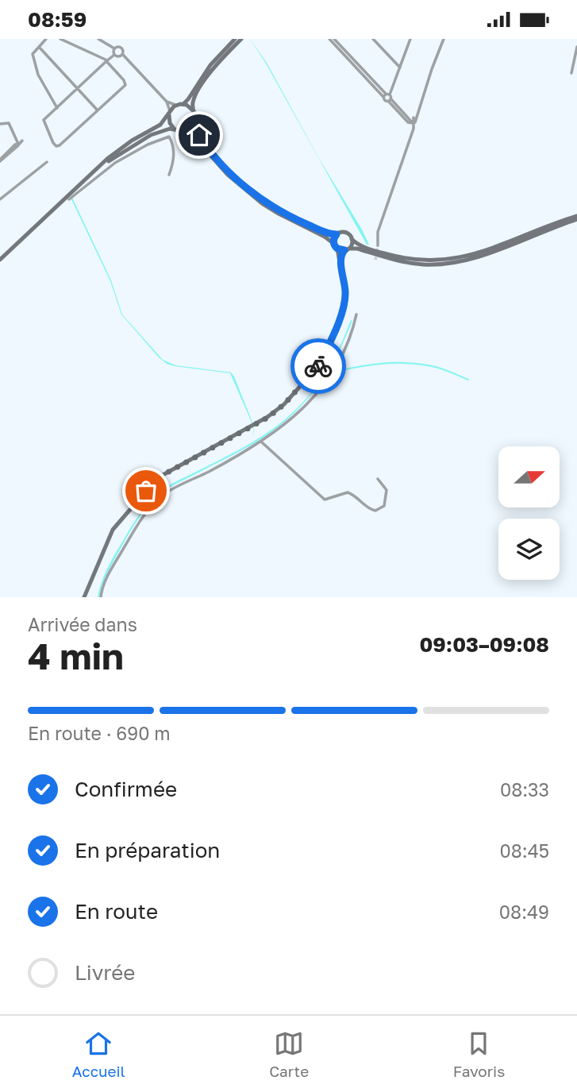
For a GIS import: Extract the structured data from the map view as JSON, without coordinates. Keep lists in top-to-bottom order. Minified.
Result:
{"north":"right","page":{"status":"08:59","heading":["4 min","Arrivée dans","09:03–09:08"],"bar":"En route · 690 m","list":[["Confirmée","08:33"],["En préparation","08:45"],["En route","08:49"],"Livrée"],"tabs":["Accueil","Carte","Favoris"]}}
